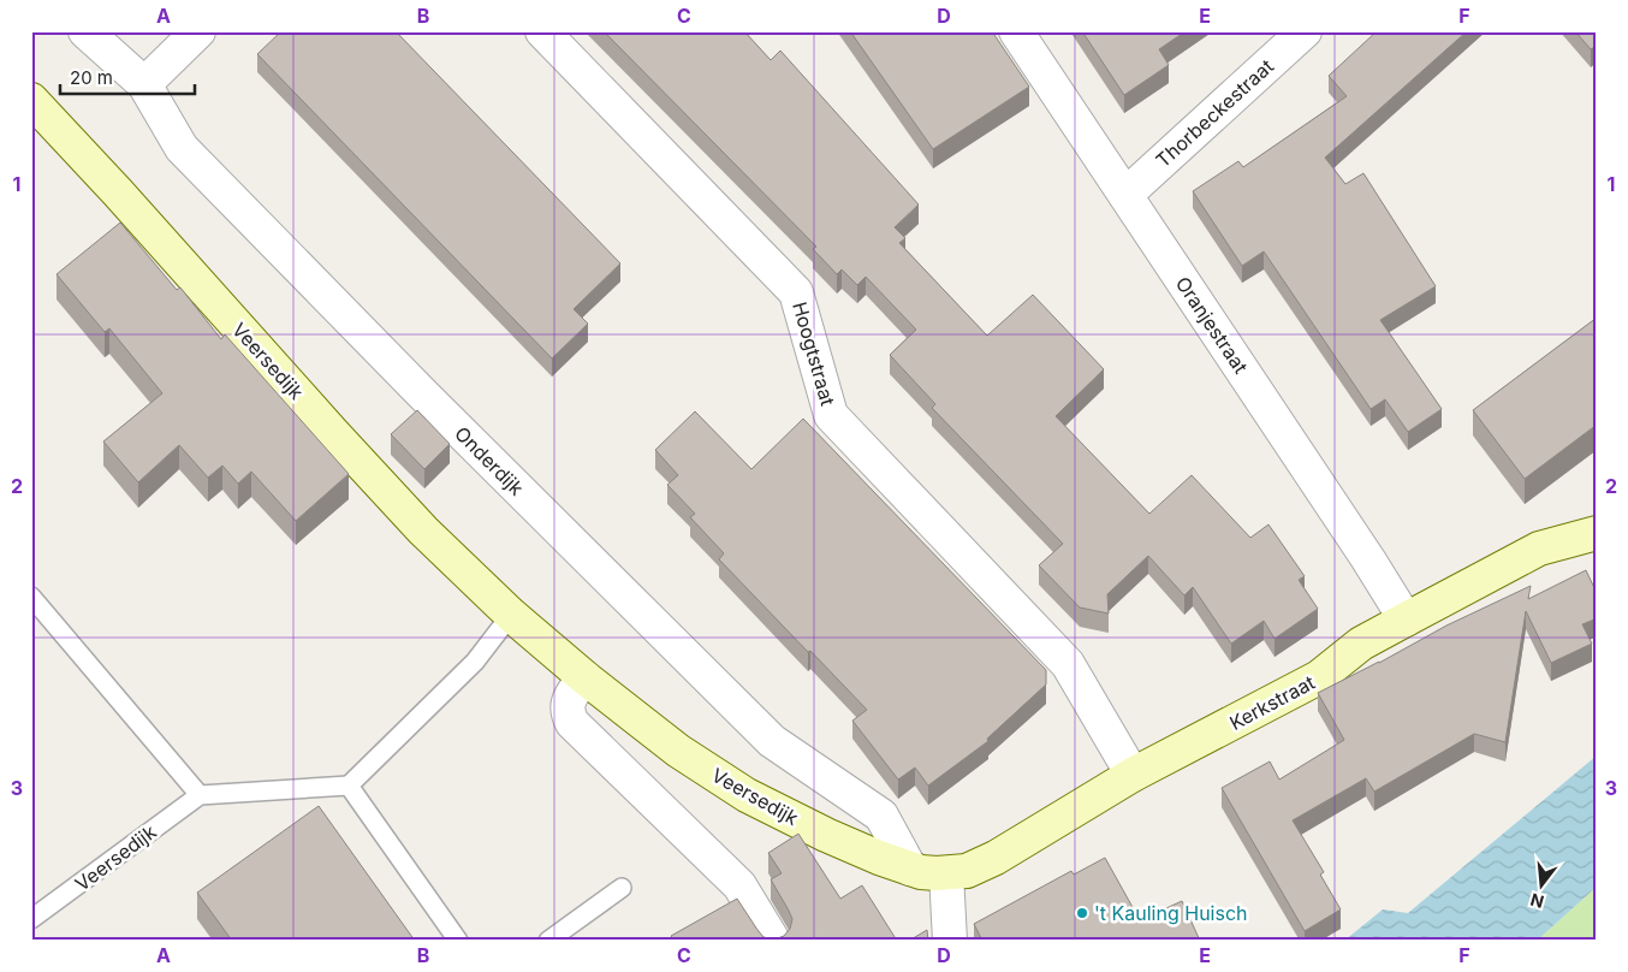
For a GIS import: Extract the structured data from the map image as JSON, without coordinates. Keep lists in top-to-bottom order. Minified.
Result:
{"streets":{"main road":["Veersedijk","Kerkstraat"],"street":["Thorbeckestraat","Oranjestraat","Hoogtstraat","Onderdijk"]},"crossings":[["Thorbeckestraat","Oranjestraat"],["Oranjestraat","Kerkstraat"],["Hoogtstraat","Kerkstraat"],["Veersedijk","Onderdijk"],["Veersedijk","Kerkstraat"]],"places":["'t Kauling Huisch"],"scale_bar":"20 m","north":"bottom","grid":{"columns":["A","B","C","D","E","F"],"rows":["1","2","3"]}}
